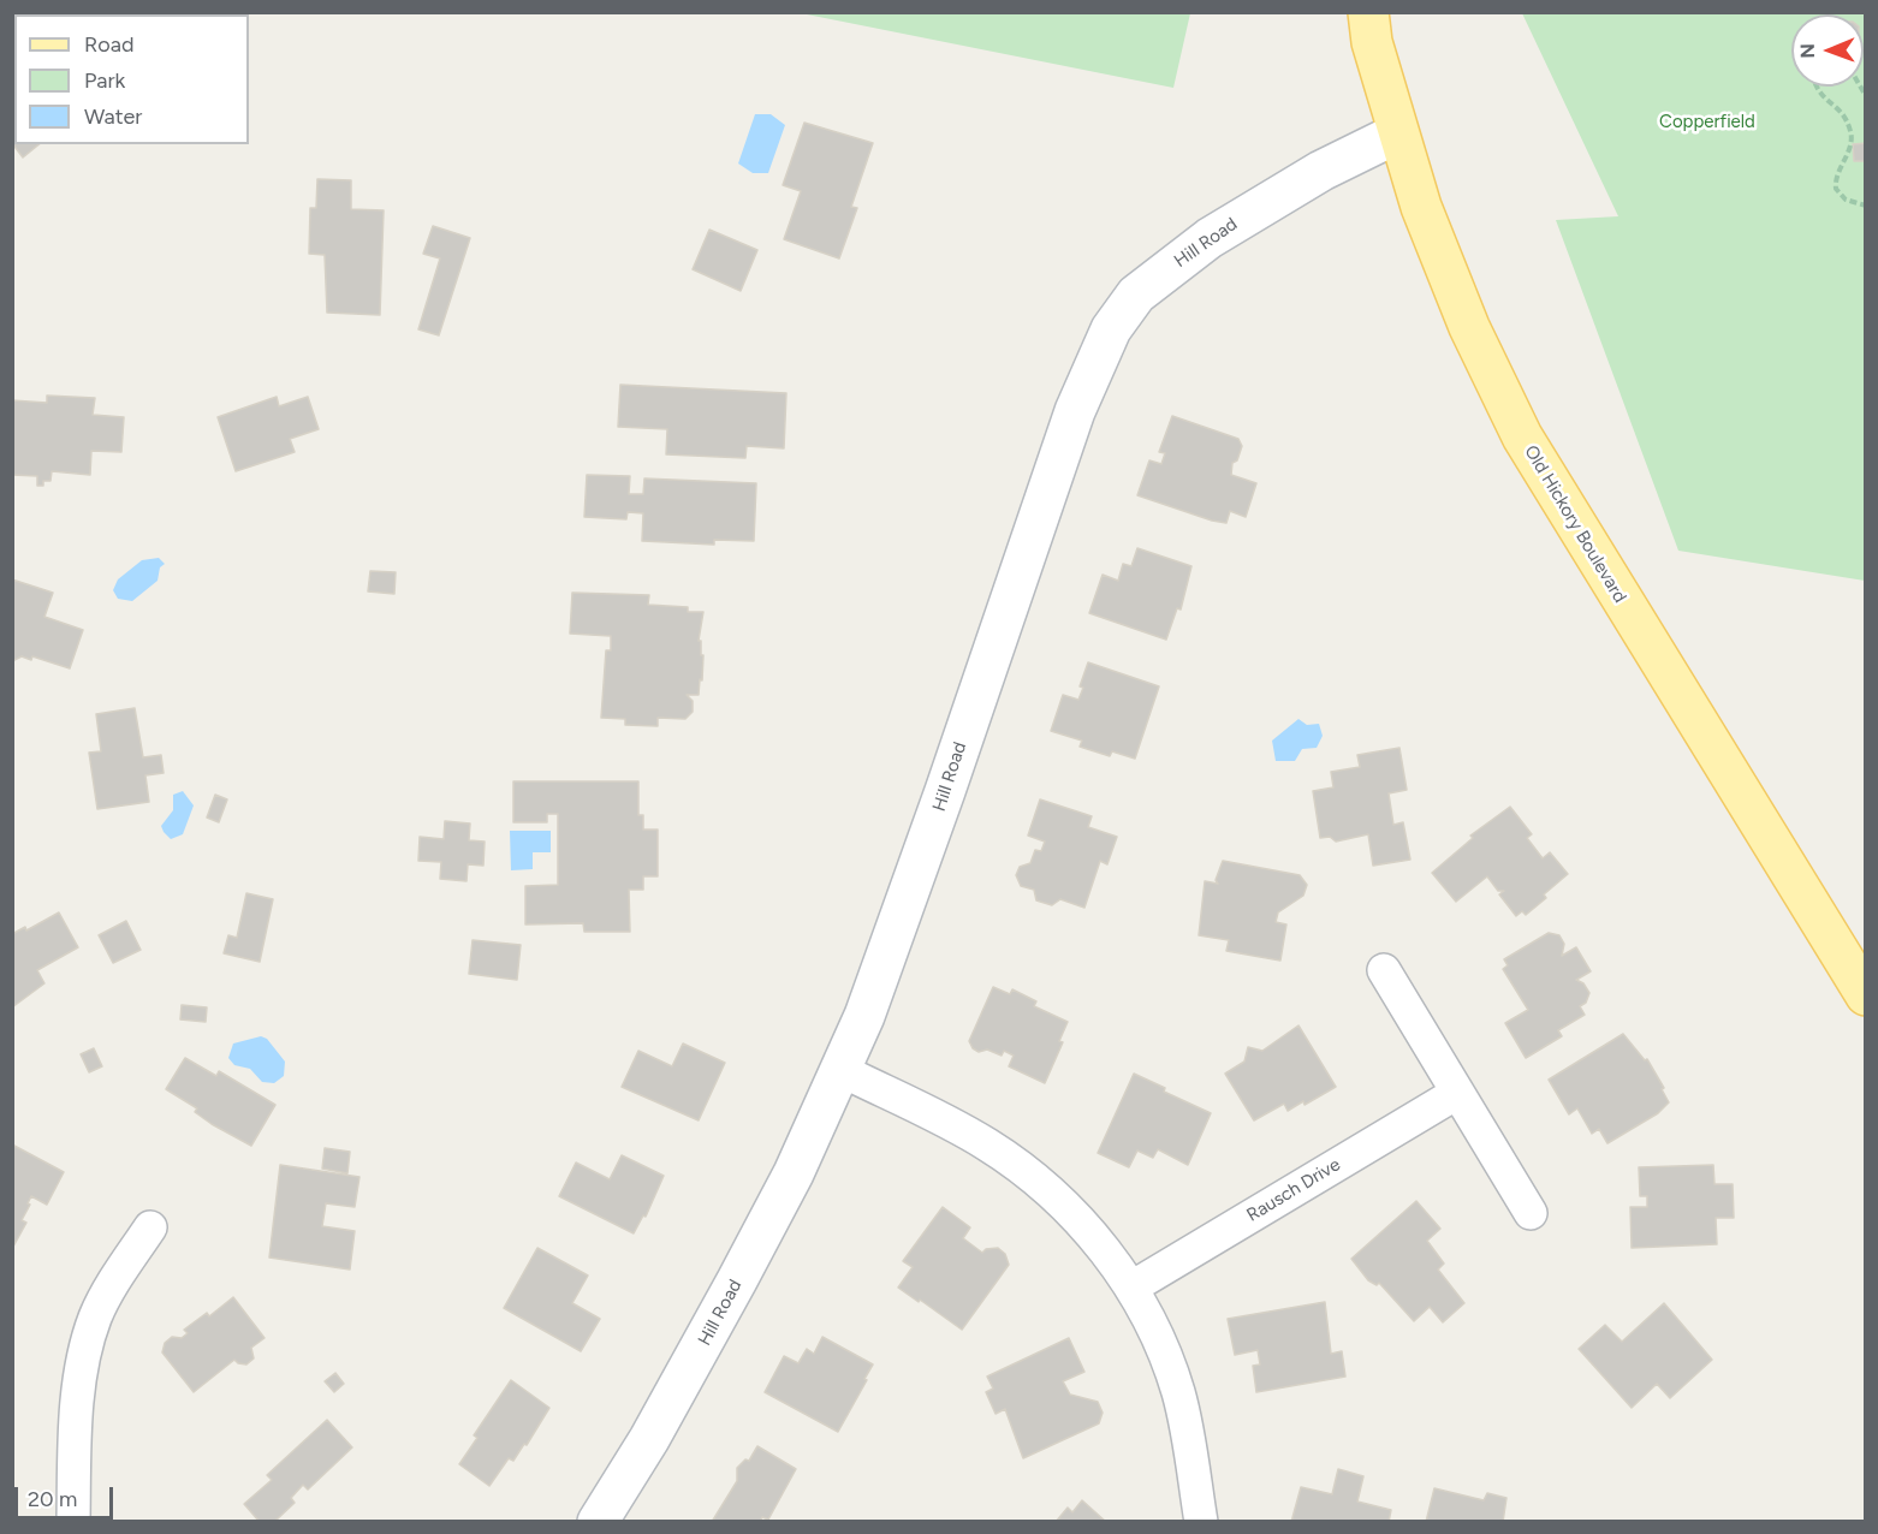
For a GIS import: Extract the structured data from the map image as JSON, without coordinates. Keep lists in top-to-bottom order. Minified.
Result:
{"streets":{"main road":["Old Hickory Boulevard"],"street":["Hill Road","Rausch Drive"]},"crossings":[["Hill Road","Old Hickory Boulevard"]],"parks":["Copperfield"],"legend":["Road","Park","Water"],"scale_bar":"20 m","north":"left"}
